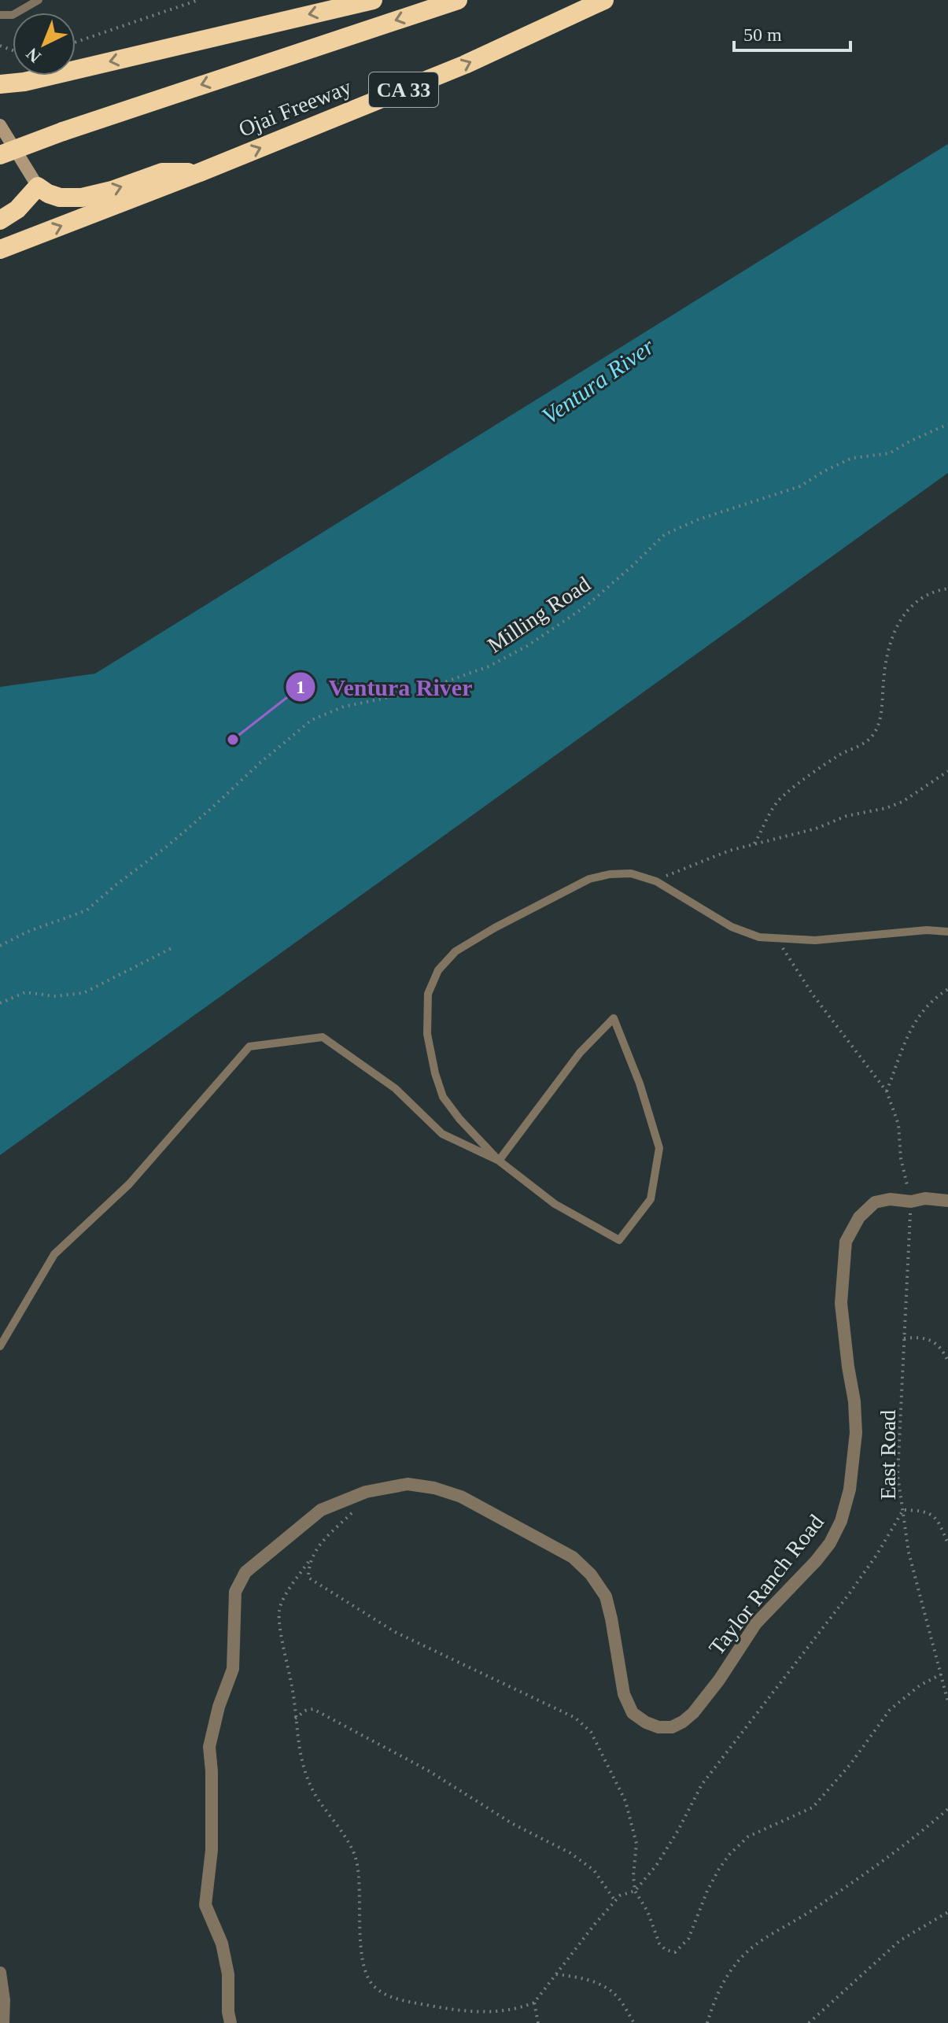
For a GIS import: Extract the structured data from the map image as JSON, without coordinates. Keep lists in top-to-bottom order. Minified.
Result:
{"streets":{"highway":["CA 33","Ojai Freeway"],"street":["Taylor Ranch Road"],"path":["Milling Road","East Road"]},"crossings":[["East Road","Taylor Ranch Road"]],"water":["Ventura River"],"places":["Ventura River"],"scale_bar":"50 m","north":"bottom left"}
